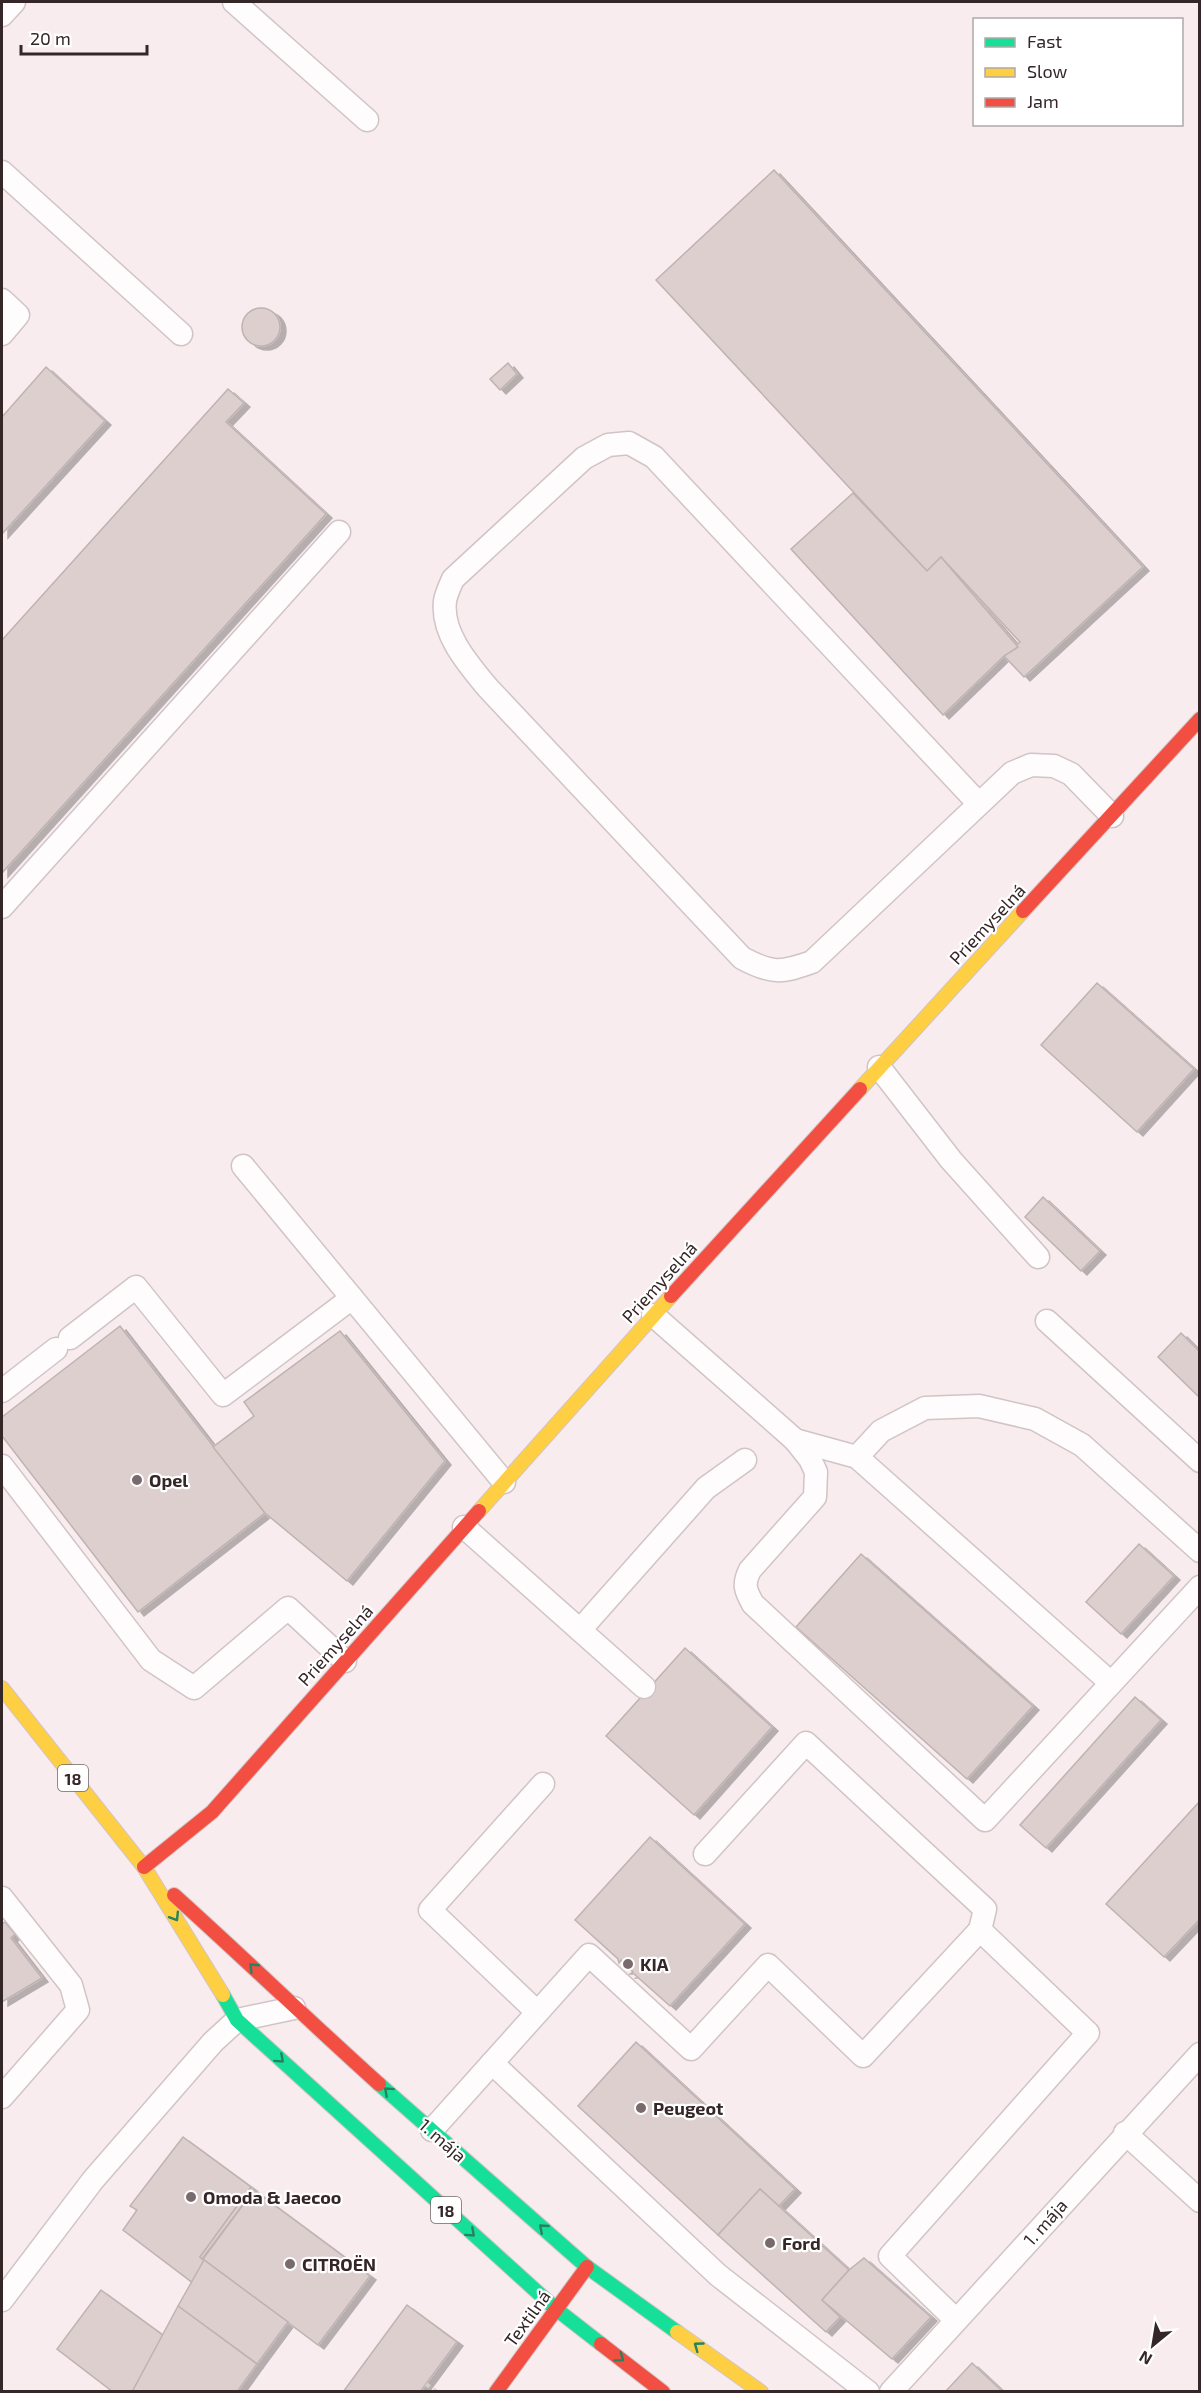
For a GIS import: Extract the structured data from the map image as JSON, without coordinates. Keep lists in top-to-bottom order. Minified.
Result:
{"streets":{"main road":["Priemyselná","18","1. mája","Textilná"]},"crossings":[["Priemyselná","1. mája"],["1. mája","Textilná"]],"places":["Opel","KIA","Peugeot","Omoda & Jaecoo","Ford","CITROËN"],"legend":["Fast","Slow","Jam"],"scale_bar":"20 m","north":"bottom left"}
